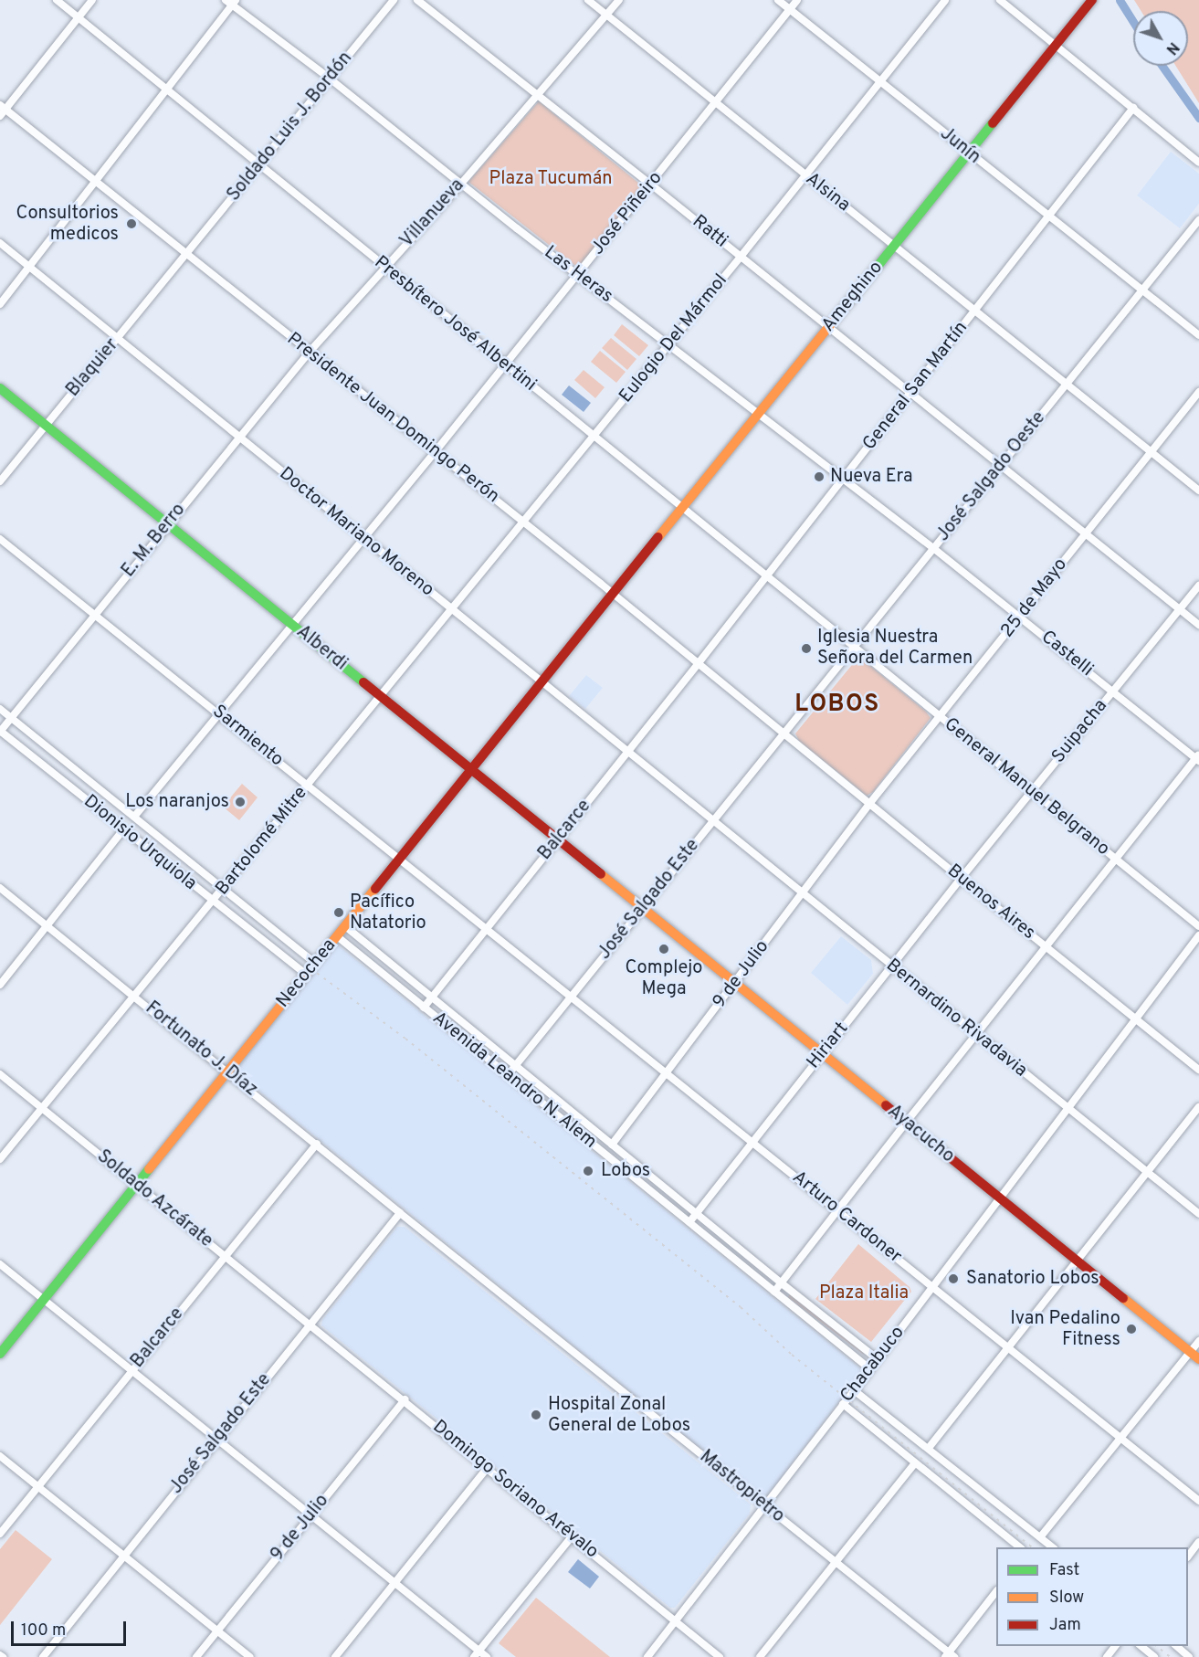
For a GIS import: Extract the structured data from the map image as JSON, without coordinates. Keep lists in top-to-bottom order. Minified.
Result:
{"streets":{"street":["Soldado Luis J. Bordón","Junín","Alsina","Villanueva","José Piñeiro","Ratti","Las Heras","Ameghino","Presbítero José Albertini","Eulogio Del Mármol","Blaquier","General San Martín","Presidente Juan Domingo Perón","José Salgado Oeste","Doctor Mariano Moreno","E. M. Berro","25 de Mayo","Alberdi","Castelli","Suipacha","Sarmiento","General Manuel Belgrano","Balcarce","Bartolomé Mitre","Dionisio Urquiola","José Salgado Este","Buenos Aires","Necochea","9 de Julio","Bernardino Rivadavia","Hiriart","Fortunato J. Díaz","Avenida Leandro N. Alem","Ayacucho","Soldado Azcárate","Arturo Cardoner","Chacabuco","Mastropietro","Domingo Soriano Arévalo"]},"crossings":[["Soldado Luis J. Bordón","Las Heras"],["Soldado Luis J. Bordón","Presbítero José Albertini"],["Soldado Luis J. Bordón","Blaquier"],["Soldado Luis J. Bordón","Presidente Juan Domingo Perón"],["Junín","José Piñeiro"],["Junín","Ameghino"],["Junín","Eulogio Del Mármol"],["Junín","General San Martín"],["Junín","José Salgado Oeste"],["Alsina","Villanueva"],["Alsina","José Piñeiro"],["Alsina","Ameghino"],["Alsina","Eulogio Del Mármol"],["Alsina","General San Martín"],["Alsina","José Salgado Oeste"],["Alsina","25 de Mayo"],["Villanueva","Ratti"],["Villanueva","Las Heras"],["Villanueva","Presbítero José Albertini"],["Villanueva","Presidente Juan Domingo Perón"],["Villanueva","E. M. Berro"],["José Piñeiro","Ratti"],["José Piñeiro","Las Heras"],["José Piñeiro","Presbítero José Albertini"],["José Piñeiro","Presidente Juan Domingo Perón"],["José Piñeiro","Doctor Mariano Moreno"],["José Piñeiro","Alberdi"],["José Piñeiro","Sarmiento"],["José Piñeiro","Dionisio Urquiola"],["Ratti","Ameghino"],["Ratti","Eulogio Del Mármol"],["Ratti","General San Martín"],["Ratti","José Salgado Oeste"],["Ratti","25 de Mayo"],["Ratti","Suipacha"],["Las Heras","Ameghino"],["Las Heras","Eulogio Del Mármol"],["Las Heras","General San Martín"],["Las Heras","José Salgado Oeste"],["Las Heras","Castelli"],["Ameghino","Presbítero José Albertini"],["Ameghino","Presidente Juan Domingo Perón"],["Ameghino","Necochea"],["Presbítero José Albertini","Eulogio Del Mármol"],["Presbítero José Albertini","General San Martín"],["Presbítero José Albertini","José Salgado Oeste"],["Presbítero José Albertini","General Manuel Belgrano"],["Eulogio Del Mármol","Presidente Juan Domingo Perón"],["Eulogio Del Mármol","Bartolomé Mitre"],["Blaquier","Presidente Juan Domingo Perón"],["Blaquier","Doctor Mariano Moreno"],["Blaquier","Alberdi"],["General San Martín","Presidente Juan Domingo Perón"],["General San Martín","Balcarce"],["Presidente Juan Domingo Perón","José Salgado Oeste"],["Presidente Juan Domingo Perón","E. M. Berro"],["Presidente Juan Domingo Perón","Balcarce"],["Presidente Juan Domingo Perón","Bartolomé Mitre"],["Presidente Juan Domingo Perón","José Salgado Este"],["Presidente Juan Domingo Perón","Buenos Aires"],["Presidente Juan Domingo Perón","Necochea"],["José Salgado Oeste","Castelli"],["José Salgado Oeste","General Manuel Belgrano"],["José Salgado Oeste","José Salgado Este"],["José Salgado Oeste","Buenos Aires"],["Doctor Mariano Moreno","E. M. Berro"],["Doctor Mariano Moreno","Balcarce"],["Doctor Mariano Moreno","Bartolomé Mitre"],["Doctor Mariano Moreno","José Salgado Este"],["Doctor Mariano Moreno","Necochea"],["Doctor Mariano Moreno","Bernardino Rivadavia"],["E. M. Berro","Alberdi"],["E. M. Berro","Sarmiento"],["E. M. Berro","Dionisio Urquiola"],["25 de Mayo","Castelli"],["25 de Mayo","General Manuel Belgrano"],["25 de Mayo","Buenos Aires"],["25 de Mayo","9 de Julio"],["Alberdi","Balcarce"],["Alberdi","Bartolomé Mitre"],["Alberdi","José Salgado Este"],["Alberdi","Necochea"],["Alberdi","Ayacucho"],["Castelli","Suipacha"],["Suipacha","General Manuel Belgrano"],["Suipacha","Buenos Aires"],["Suipacha","Hiriart"],["Sarmiento","Balcarce"],["Sarmiento","Bartolomé Mitre"],["Sarmiento","José Salgado Este"],["Sarmiento","Necochea"],["Sarmiento","Arturo Cardoner"],["Balcarce","Fortunato J. Díaz"],["Balcarce","Avenida Leandro N. Alem"],["Balcarce","Soldado Azcárate"],["Bartolomé Mitre","Dionisio Urquiola"],["Bartolomé Mitre","Fortunato J. Díaz"],["Bartolomé Mitre","Soldado Azcárate"],["Dionisio Urquiola","Necochea"],["José Salgado Este","Buenos Aires"],["José Salgado Este","Bernardino Rivadavia"],["José Salgado Este","Fortunato J. Díaz"],["José Salgado Este","Avenida Leandro N. Alem"],["José Salgado Este","Ayacucho"],["José Salgado Este","Soldado Azcárate"],["José Salgado Este","Arturo Cardoner"],["José Salgado Este","Mastropietro"],["José Salgado Este","Domingo Soriano Arévalo"],["Buenos Aires","9 de Julio"],["Buenos Aires","Hiriart"],["Buenos Aires","Chacabuco"],["Necochea","Fortunato J. Díaz"],["Necochea","Avenida Leandro N. Alem"],["Necochea","Soldado Azcárate"],["9 de Julio","Bernardino Rivadavia"],["9 de Julio","Avenida Leandro N. Alem"],["9 de Julio","Ayacucho"],["9 de Julio","Arturo Cardoner"],["9 de Julio","Domingo Soriano Arévalo"],["Bernardino Rivadavia","Hiriart"],["Bernardino Rivadavia","Chacabuco"],["Hiriart","Avenida Leandro N. Alem"],["Hiriart","Ayacucho"],["Hiriart","Arturo Cardoner"],["Fortunato J. Díaz","Mastropietro"],["Avenida Leandro N. Alem","Chacabuco"],["Ayacucho","Chacabuco"],["Soldado Azcárate","Domingo Soriano Arévalo"],["Arturo Cardoner","Chacabuco"],["Chacabuco","Mastropietro"],["Chacabuco","Domingo Soriano Arévalo"]],"districts":["LOBOS"],"parks":["Plaza Tucumán","Plaza Italia"],"places":["Consultorios medicos","Nueva Era","Iglesia Nuestra Señora del Carmen","Los naranjos","Pacífico Natatorio","Complejo Mega","Lobos","Sanatorio Lobos","Ivan Pedalino Fitness","Hospital Zonal General de Lobos"],"legend":["Fast","Slow","Jam"],"scale_bar":"100 m","north":"bottom right"}
